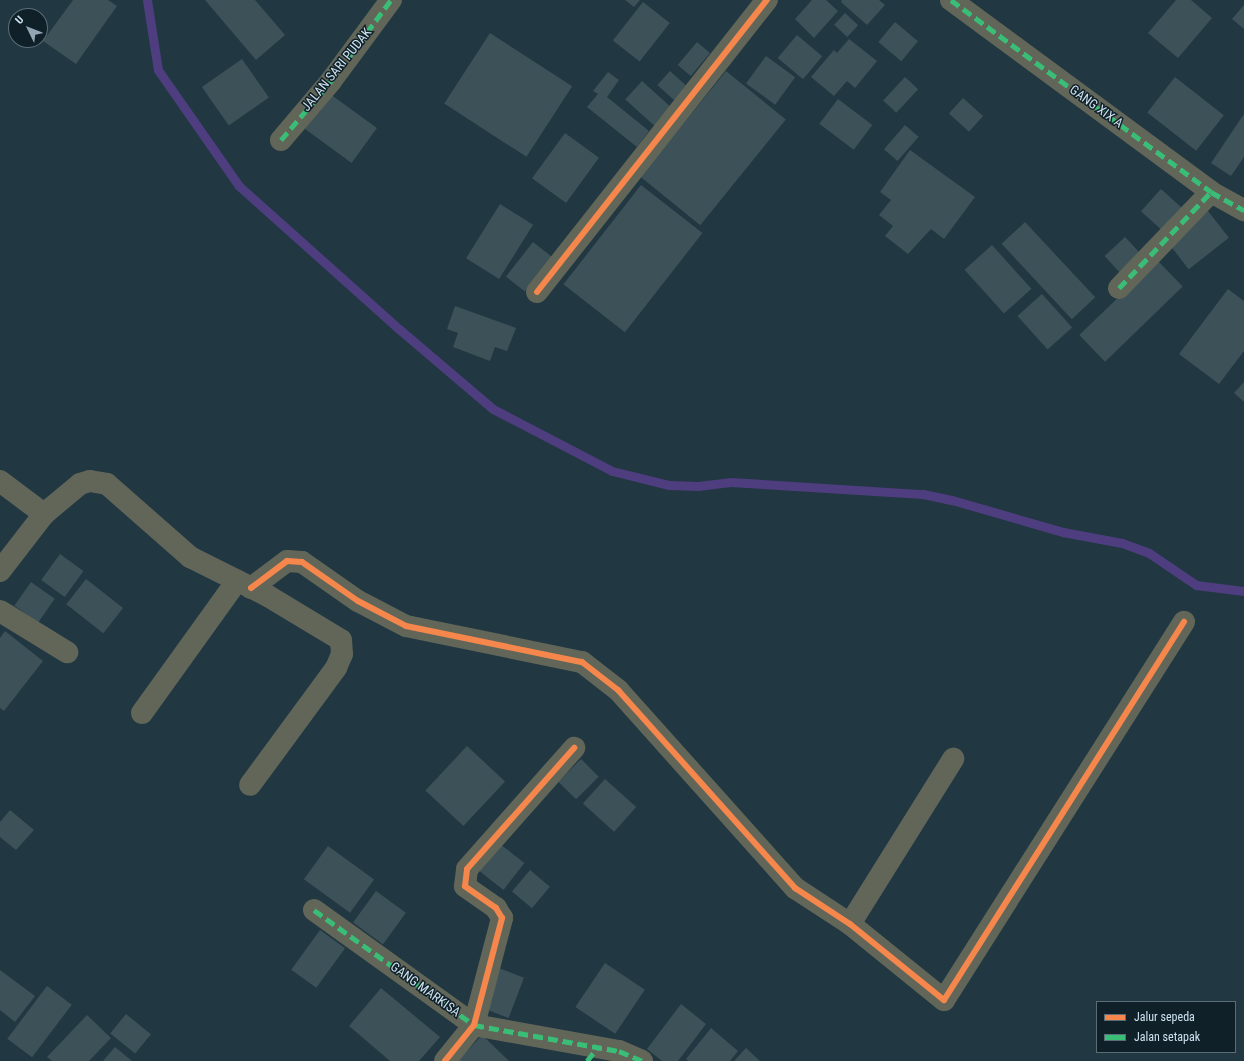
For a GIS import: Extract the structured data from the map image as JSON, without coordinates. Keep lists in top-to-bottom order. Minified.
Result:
{"streets":{"street":["JALAN SARI PUDAK","GANG XIX A","GANG MARKISA"]},"legend":["Jalur sepeda","Jalan setapak"],"north":"top left"}
